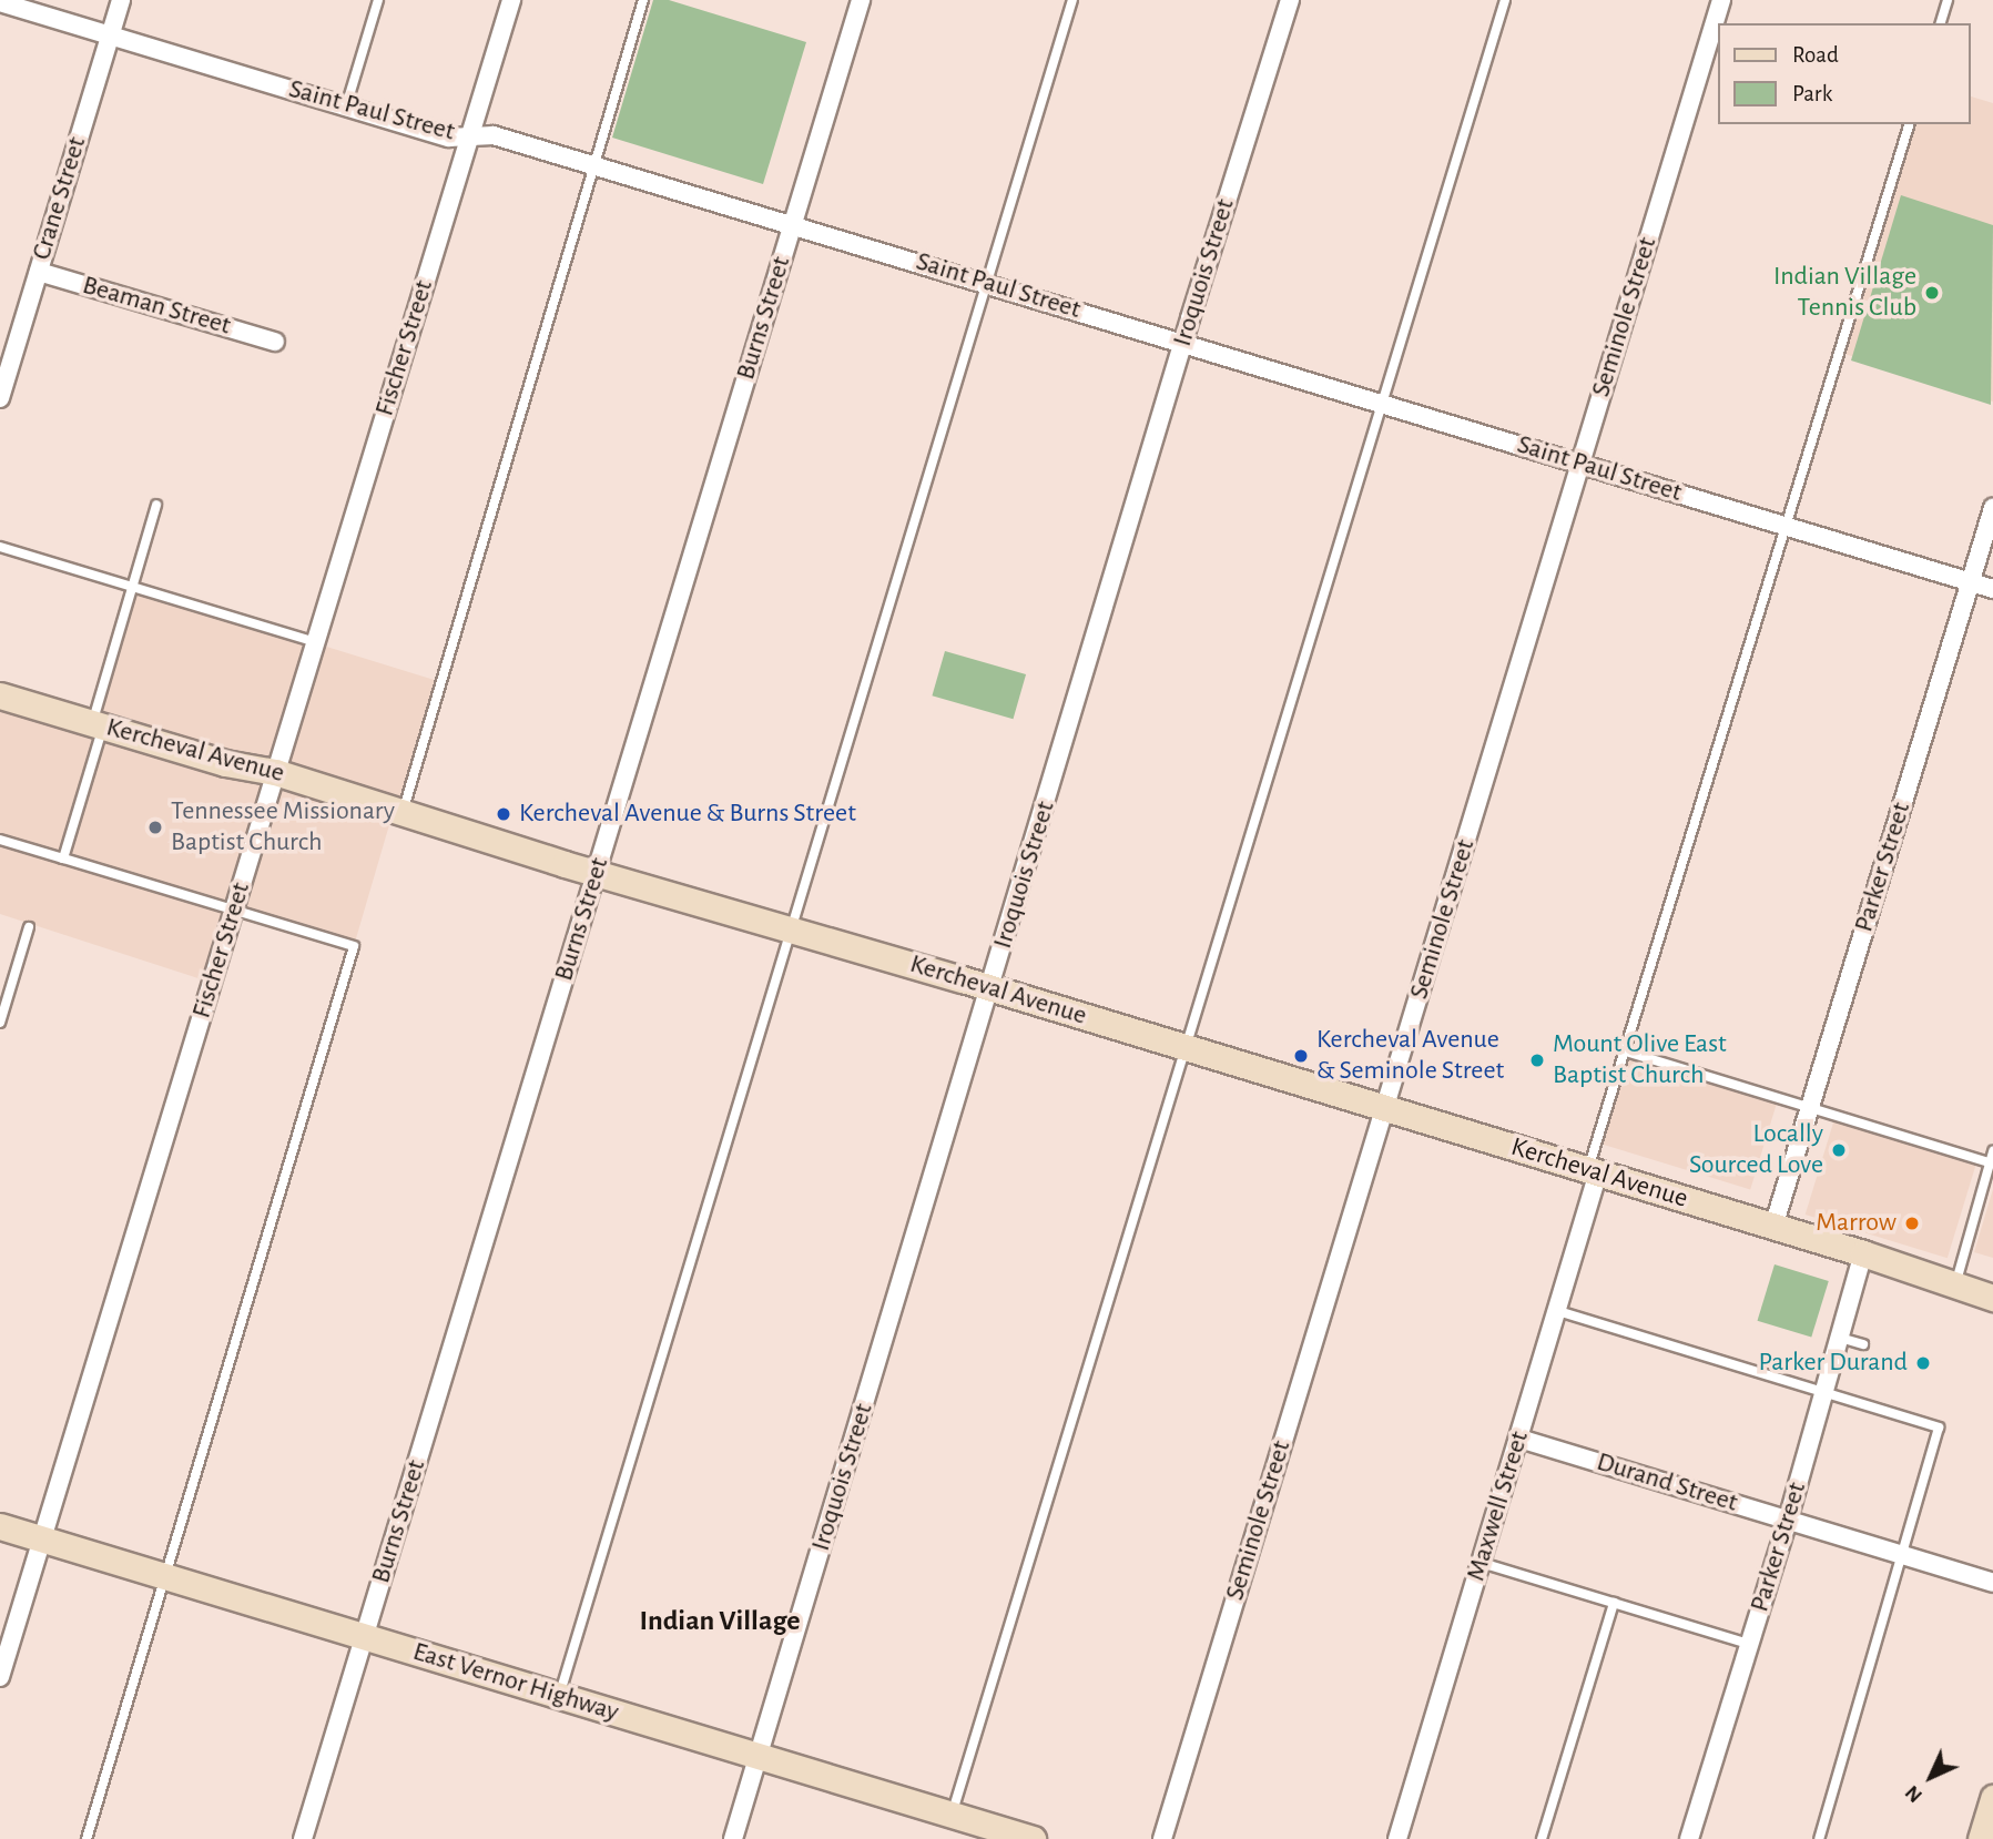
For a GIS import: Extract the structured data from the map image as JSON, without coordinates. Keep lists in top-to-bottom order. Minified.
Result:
{"streets":{"street":["Saint Paul Street","Crane Street","Iroquois Street","Beaman Street","Seminole Street","Burns Street","Fischer Street","Kercheval Avenue","Parker Street","Durand Street","Maxwell Street","East Vernor Highway"]},"crossings":[["Saint Paul Street","Crane Street"],["Saint Paul Street","Iroquois Street"],["Saint Paul Street","Seminole Street"],["Saint Paul Street","Burns Street"],["Saint Paul Street","Fischer Street"],["Saint Paul Street","Parker Street"],["Crane Street","Beaman Street"],["Iroquois Street","Kercheval Avenue"],["Iroquois Street","East Vernor Highway"],["Seminole Street","Kercheval Avenue"],["Burns Street","Kercheval Avenue"],["Burns Street","East Vernor Highway"],["Fischer Street","Kercheval Avenue"],["Fischer Street","East Vernor Highway"],["Kercheval Avenue","Parker Street"],["Kercheval Avenue","Maxwell Street"],["Parker Street","Durand Street"],["Durand Street","Maxwell Street"]],"districts":["Indian Village"],"places":["Indian Village Tennis Club","Kercheval Avenue & Burns Street","Tennessee Missionary Baptist Church","Kercheval Avenue & Seminole Street","Mount Olive East Baptist Church","Locally Sourced Love","Marrow","Parker Durand"],"legend":["Road","Park"],"north":"bottom left"}
